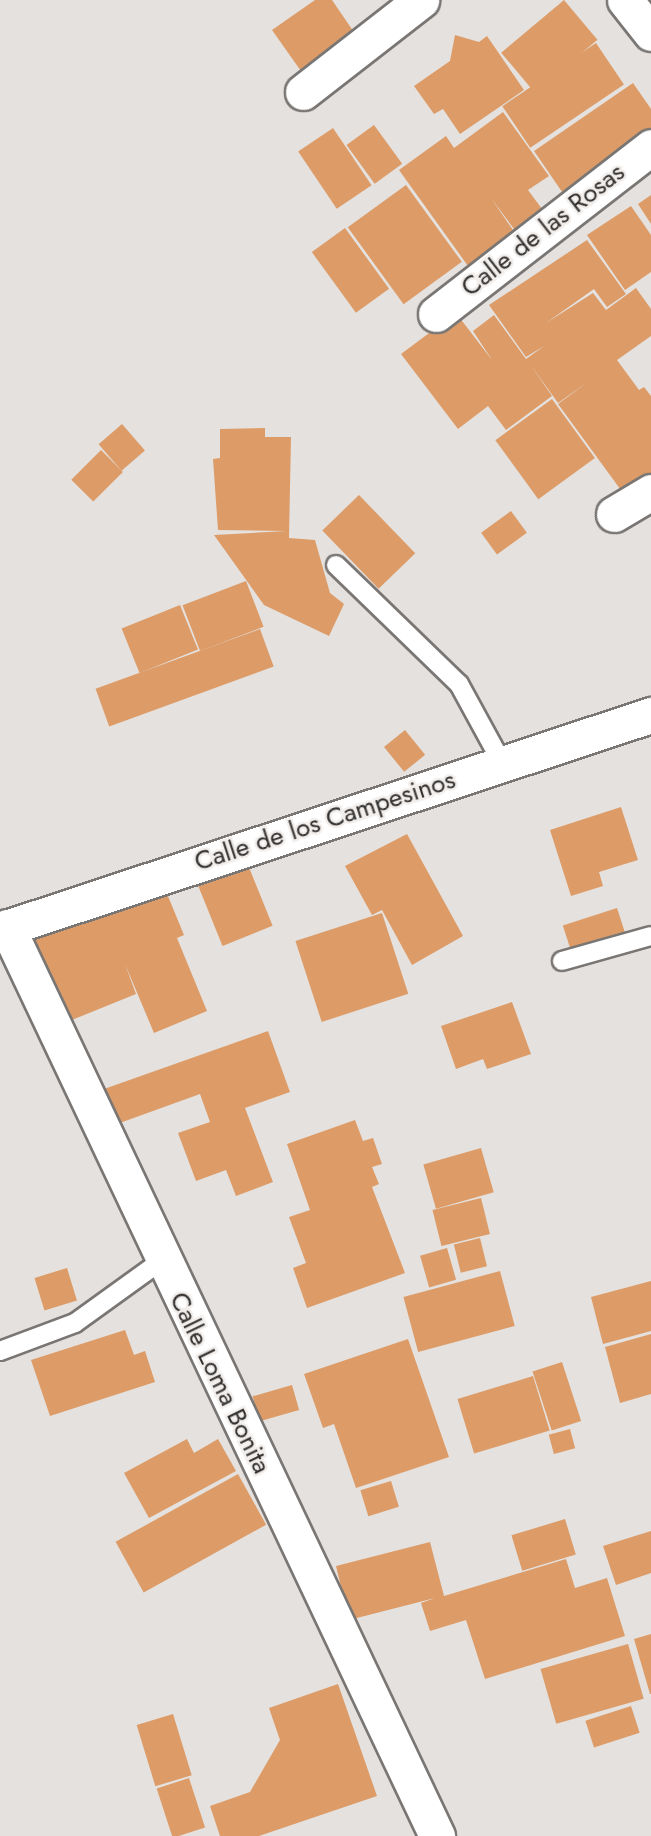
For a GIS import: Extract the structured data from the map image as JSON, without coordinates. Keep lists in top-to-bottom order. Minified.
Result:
{"streets":{"street":["Calle de las Rosas","Calle de los Campesinos","Calle Loma Bonita"]},"crossings":[["Calle de los Campesinos","Calle Loma Bonita"]]}
